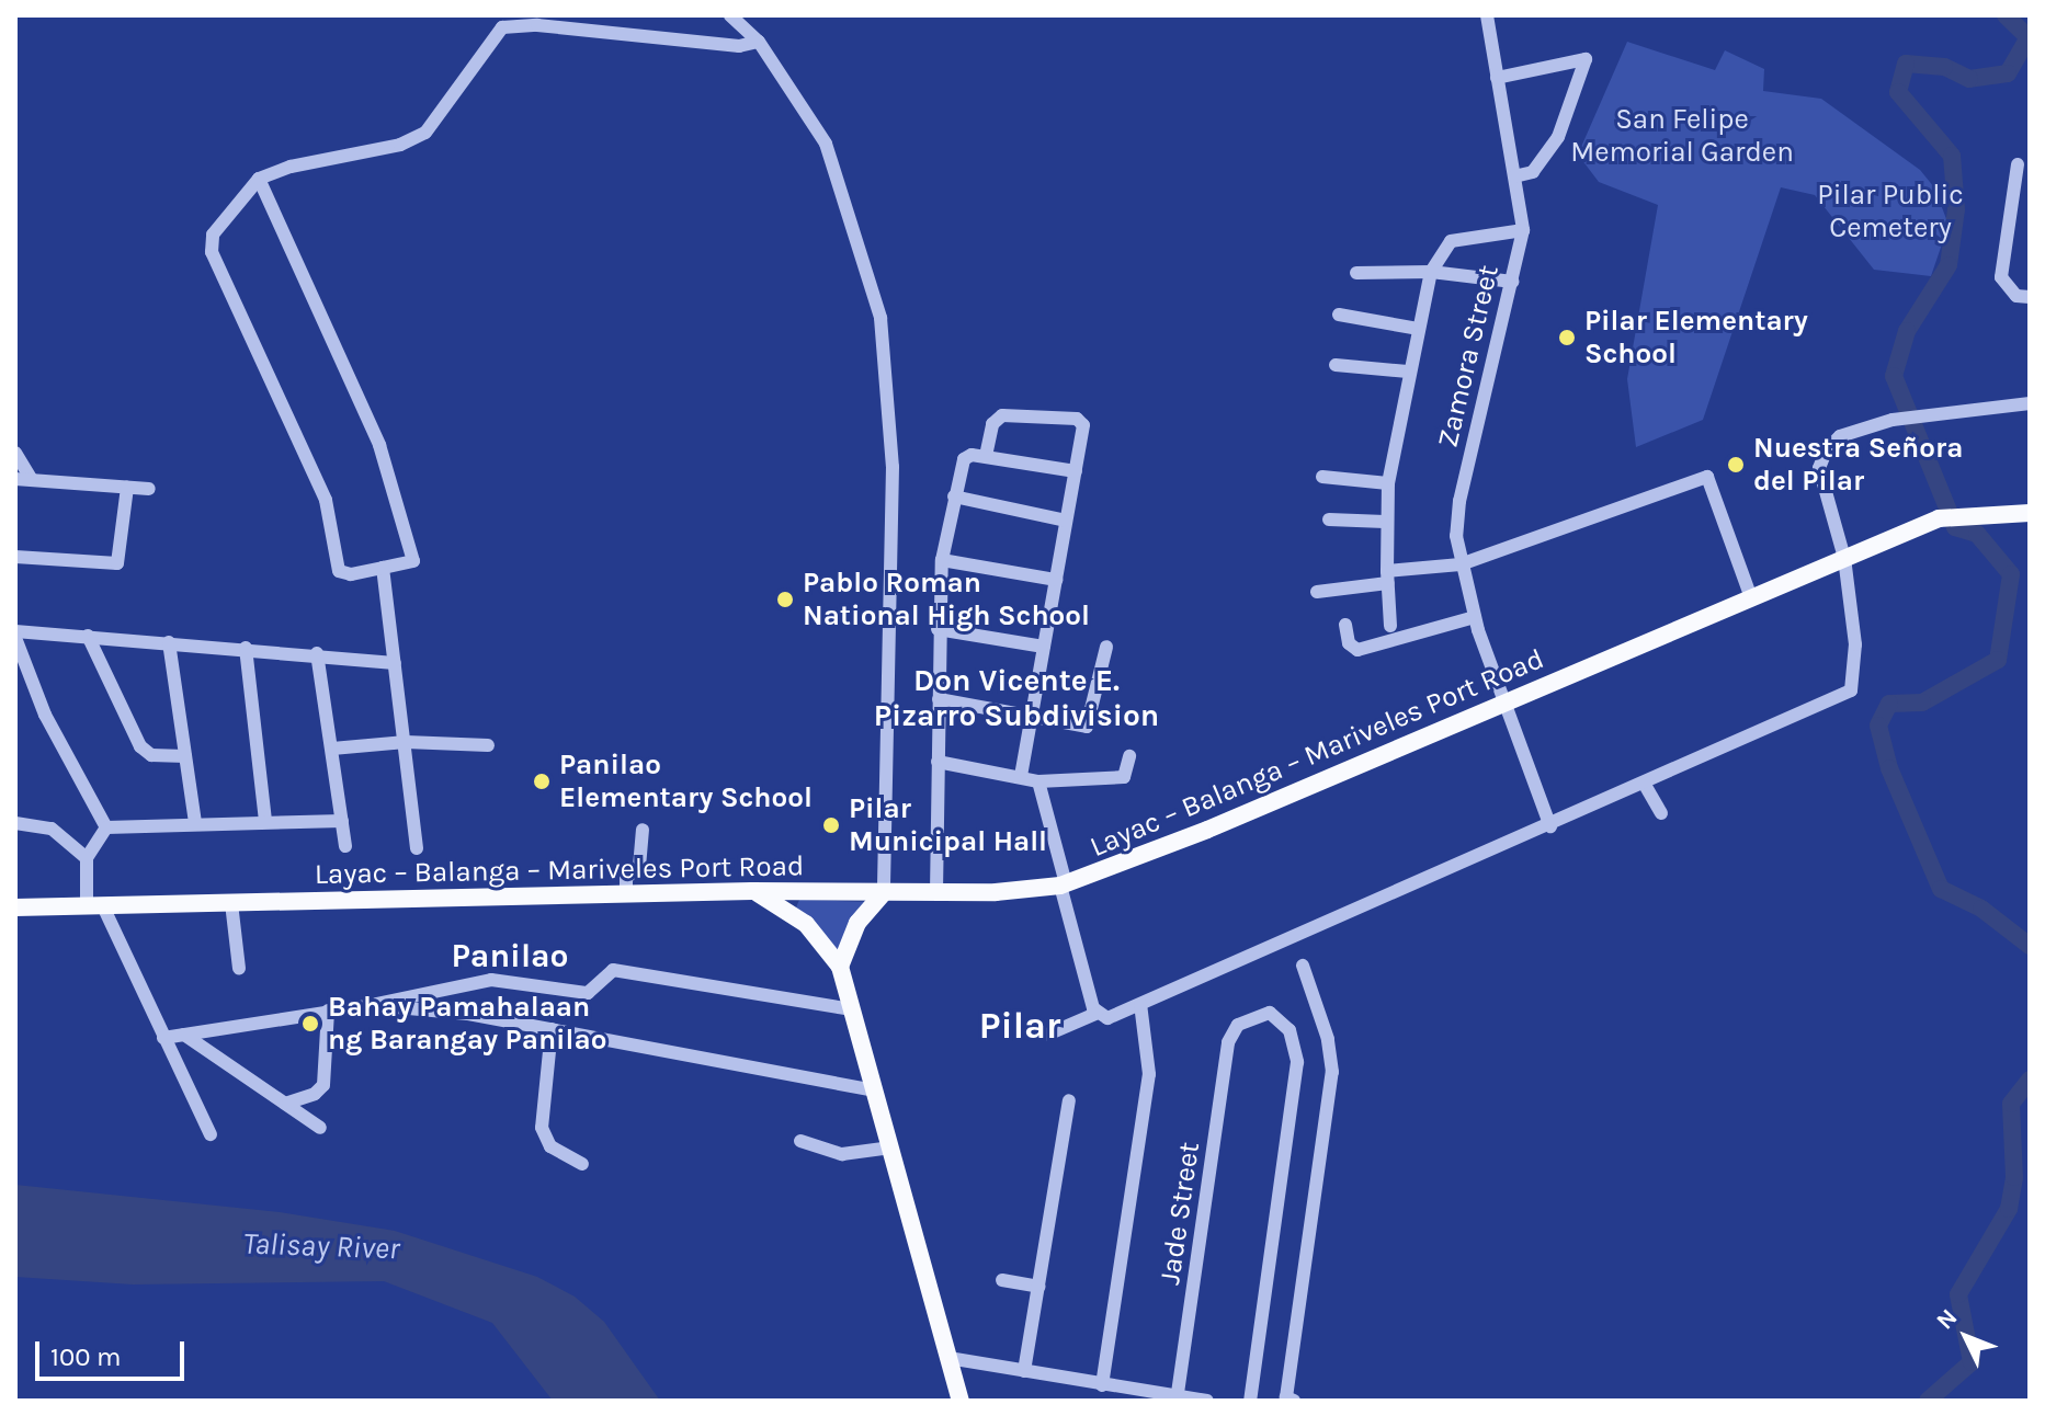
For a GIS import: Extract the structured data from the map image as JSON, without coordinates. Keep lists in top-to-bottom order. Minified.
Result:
{"streets":{"main road":["Layac – Balanga – Mariveles Port Road"],"street":["Zamora Street","Jade Street"]},"crossings":[["Zamora Street","Layac – Balanga – Mariveles Port Road"]],"districts":["Don Vicente E. Pizarro Subdivision","Panilao","Pilar"],"water":["Talisay River"],"parks":["San Felipe Memorial Garden","Pilar Public Cemetery"],"places":["Pilar Elementary School","Nuestra Señora del Pilar","Pablo Roman National High School","Panilao Elementary School","Pilar Municipal Hall","Bahay Pamahalaan ng Barangay Panilao"],"scale_bar":"100 m","north":"top left"}
